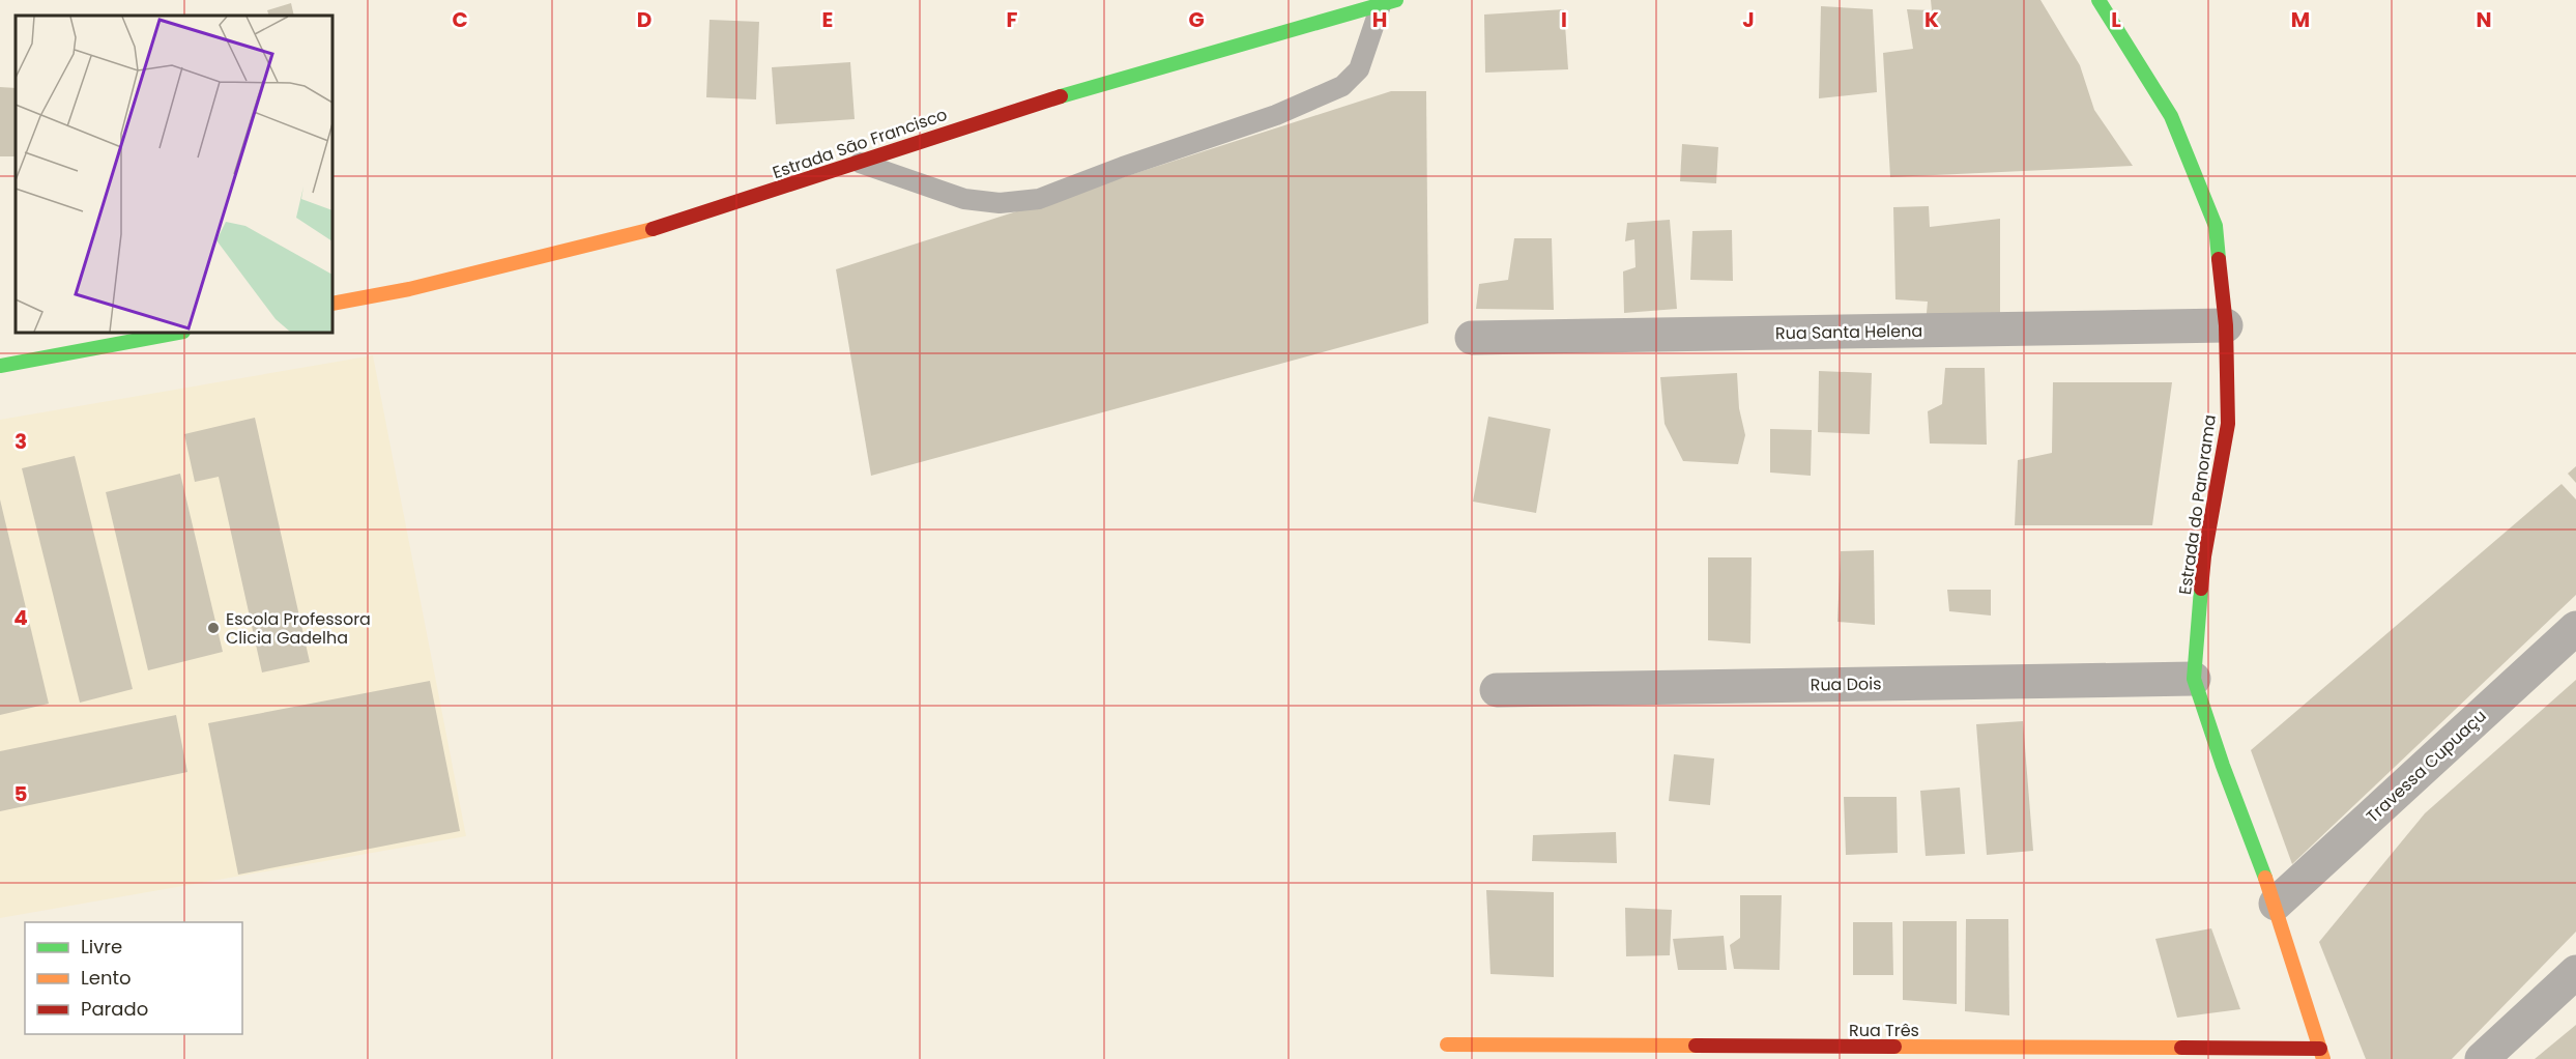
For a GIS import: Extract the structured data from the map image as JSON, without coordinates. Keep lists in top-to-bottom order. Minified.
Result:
{"streets":{"street":["Estrada São Francisco","Rua Santa Helena","Estrada do Panorama","Rua Dois","Travessa Cupuaçu","Rua Três"]},"crossings":[["Rua Santa Helena","Estrada do Panorama"],["Estrada do Panorama","Rua Dois"],["Estrada do Panorama","Travessa Cupuaçu"],["Estrada do Panorama","Rua Três"]],"places":["Escola Professora Clicia Gadelha"],"legend":["Livre","Lento","Parado"],"grid":{"columns":["C","D","E","F","G","H","I","J","K","L","M","N"],"rows":["3","4","5"]}}
